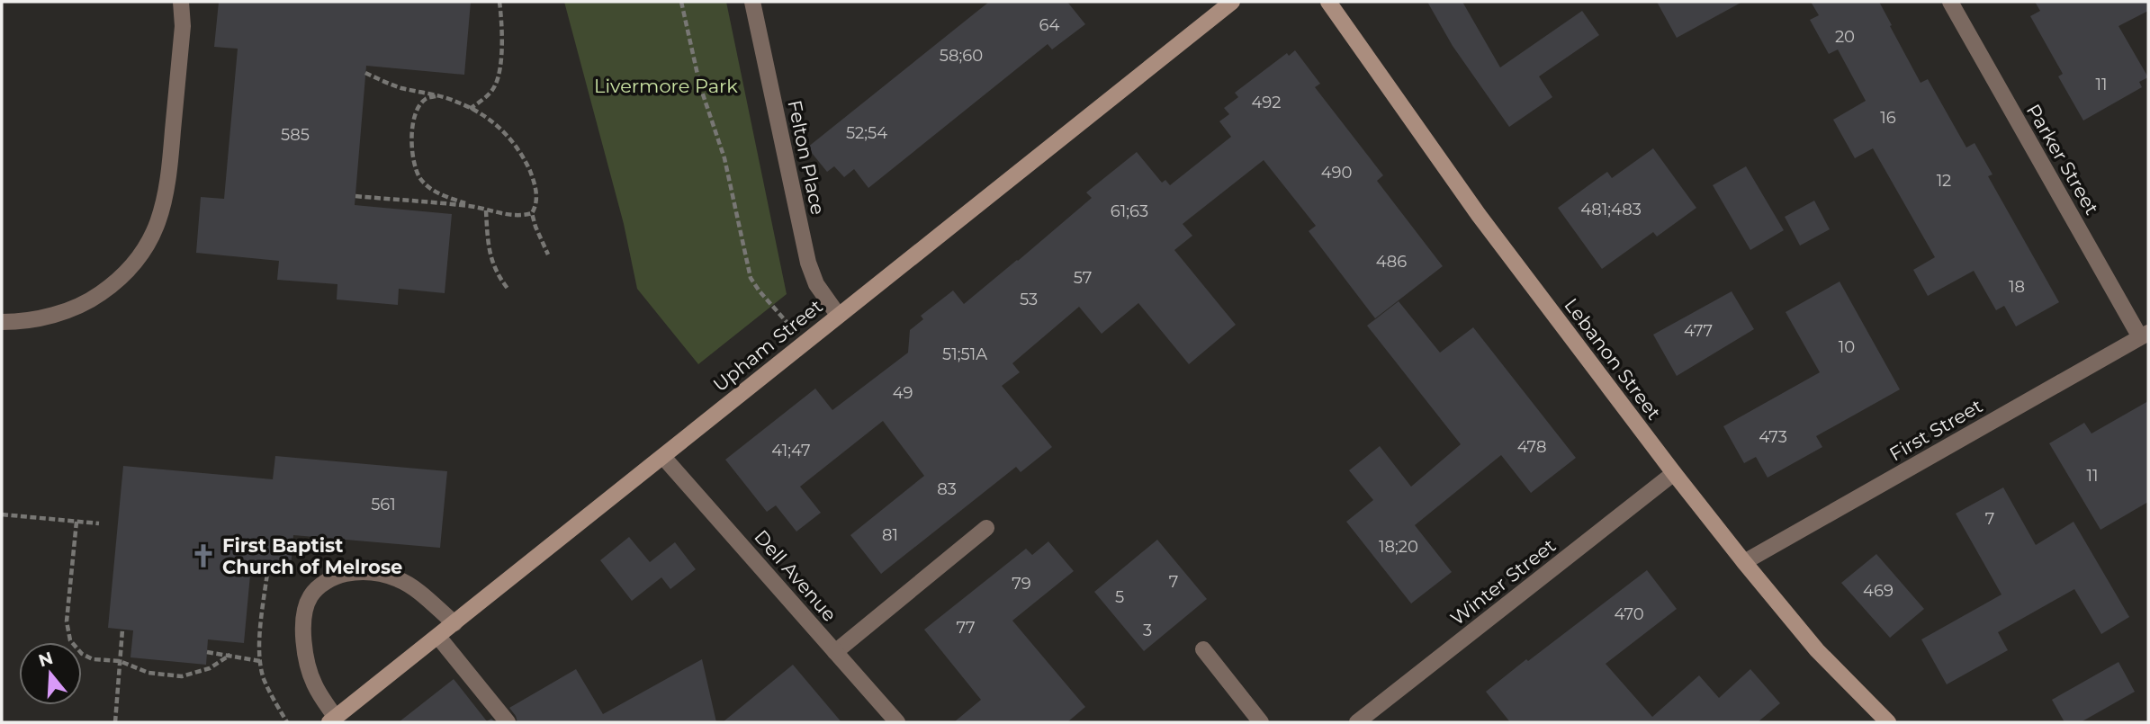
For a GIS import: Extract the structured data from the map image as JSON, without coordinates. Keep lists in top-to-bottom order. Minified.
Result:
{"streets":{"main road":["Upham Street","Lebanon Street"],"street":["Felton Place","Parker Street","First Street","Dell Avenue","Winter Street"]},"crossings":[["Felton Place","Upham Street"],["Parker Street","First Street"],["Upham Street","Dell Avenue"],["Lebanon Street","First Street"],["Lebanon Street","Winter Street"]],"parks":["Livermore Park"],"places":{"church":["First Baptist Church of Melrose"]},"house_numbers":["64","20","58;60","11","492","16","52;54","585","490","12","481;483","61;63","486","57","18","53","477","10","51;51A","49","473","478","41;47","11","83","561","7","81","18;20","7","79","469","5","470","77","3"],"north":"top"}
